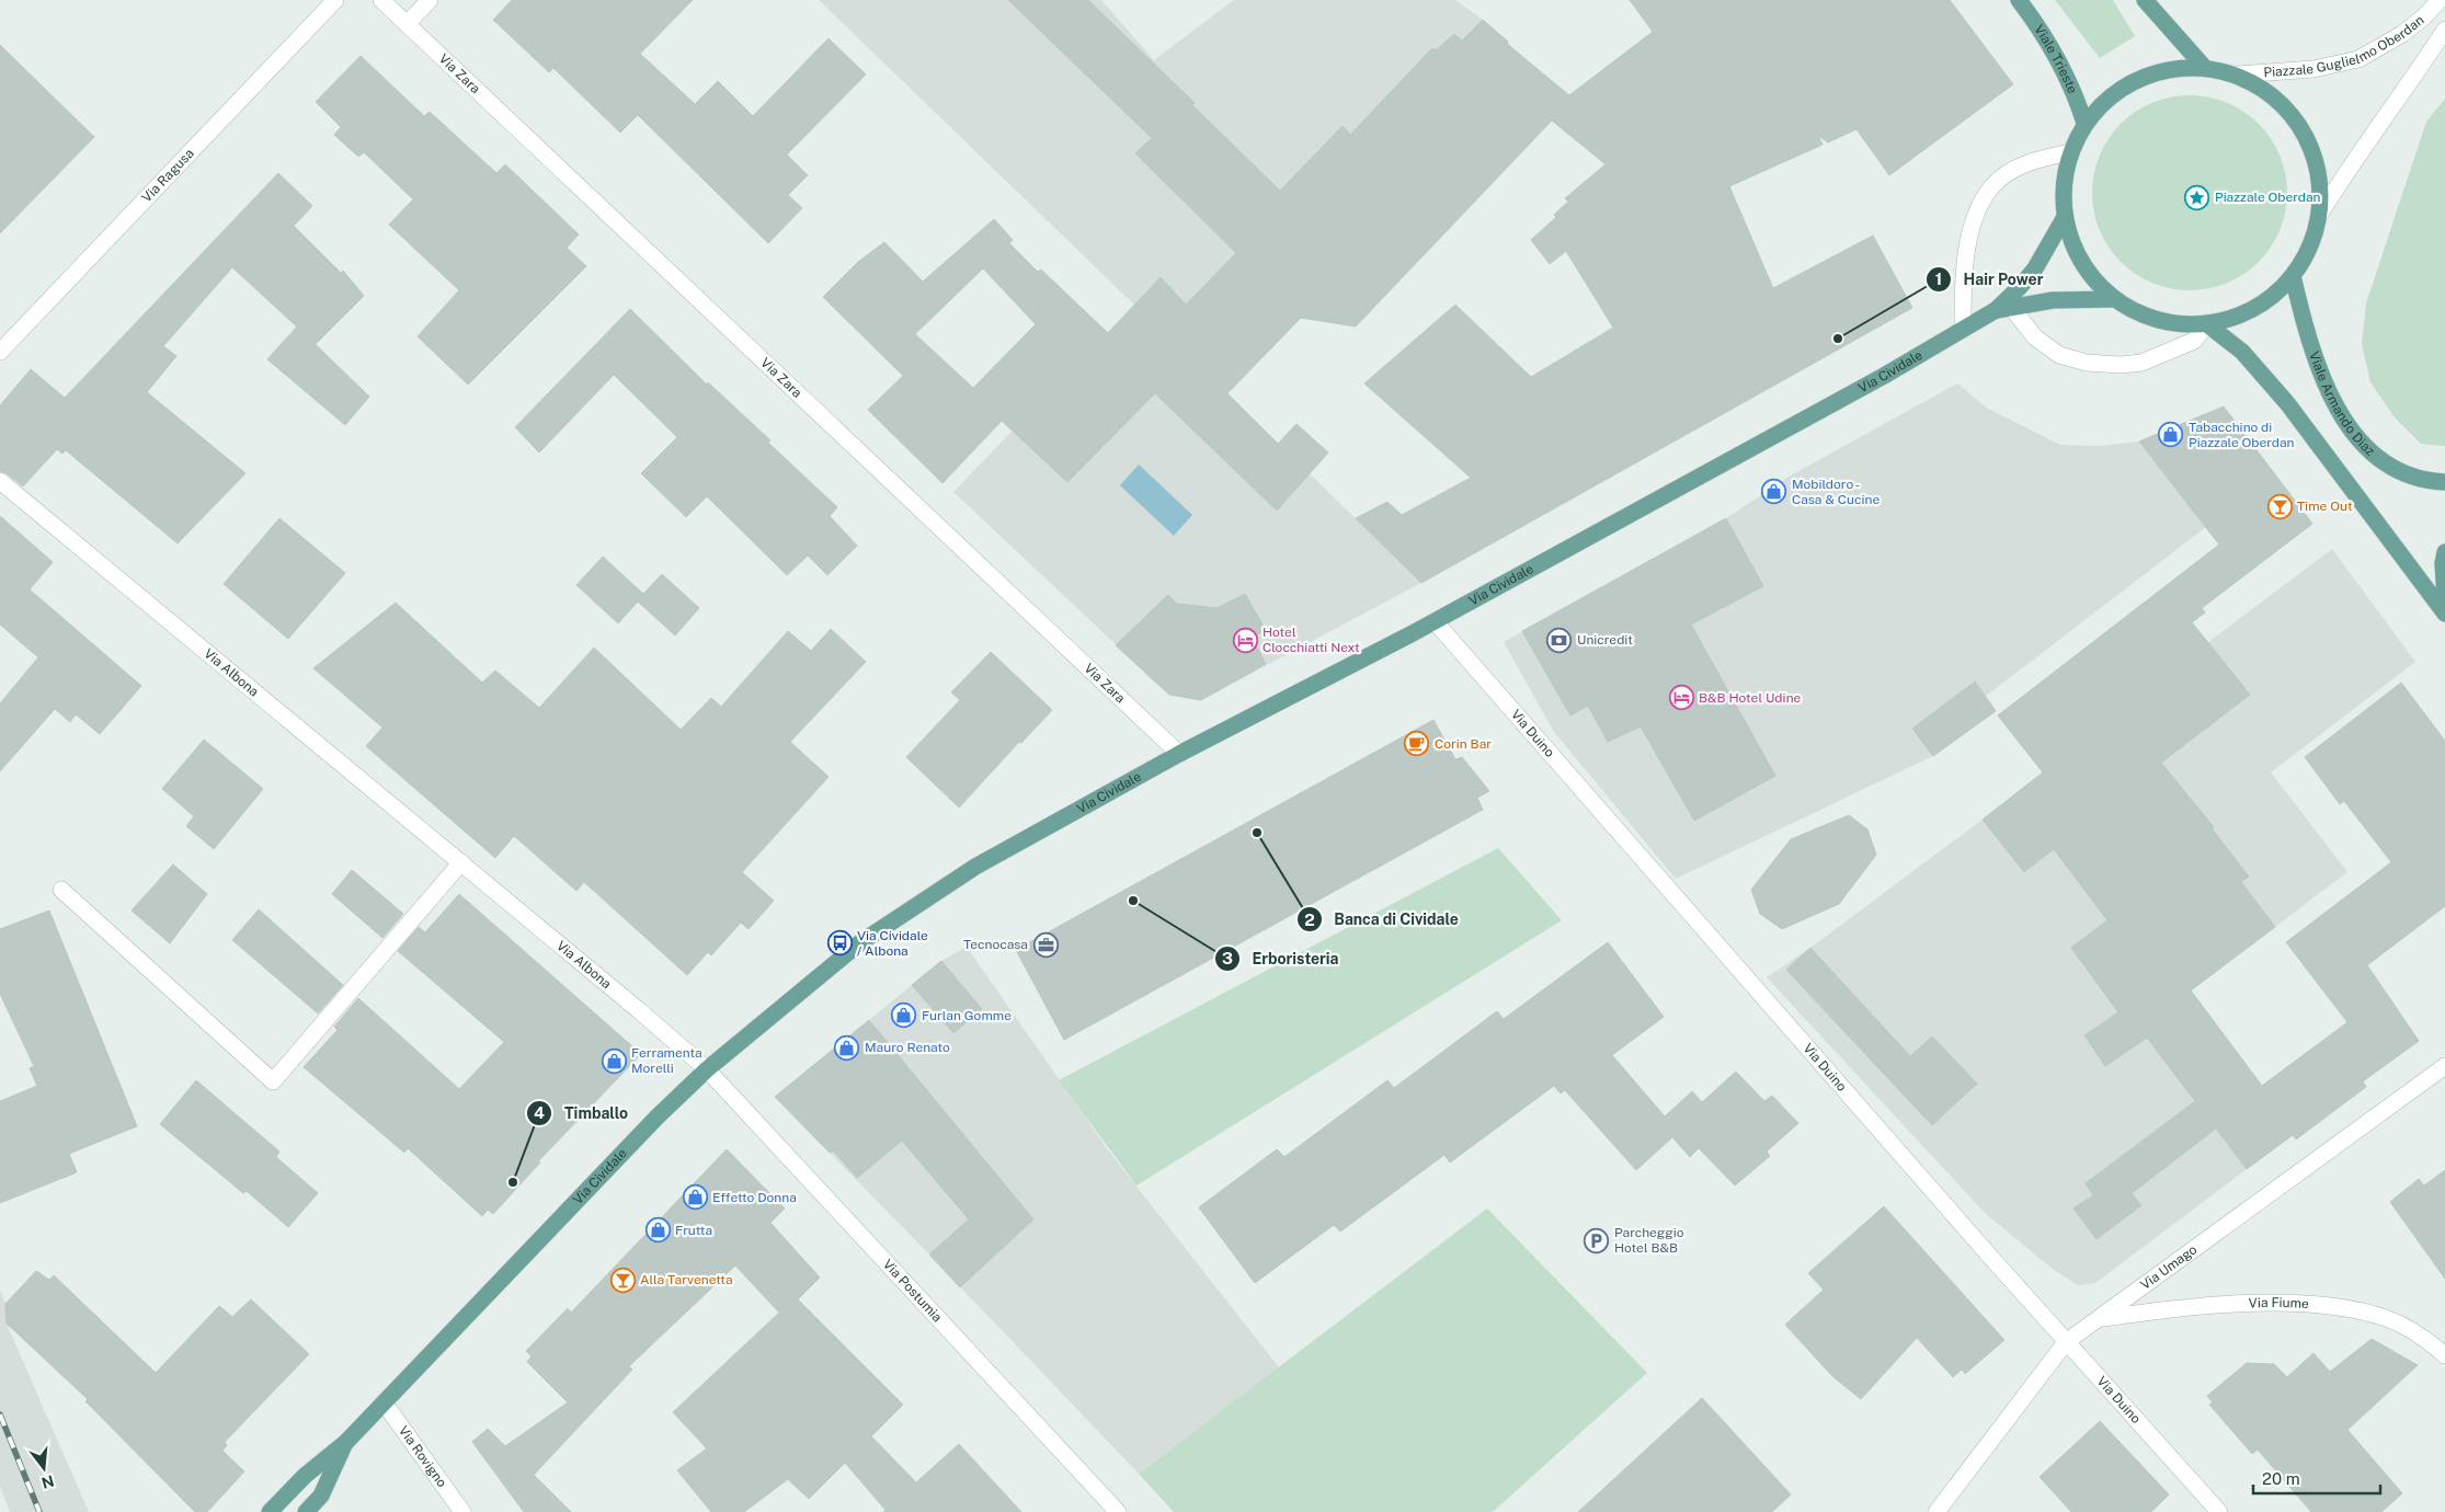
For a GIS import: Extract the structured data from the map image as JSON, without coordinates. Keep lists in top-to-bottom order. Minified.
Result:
{"streets":{"main road":["Piazzale Guglielmo Oberdan","Viale Trieste","Via Cividale","Viale Armando Diaz"],"street":["Via Zara","Via Ragusa","Via Albona","Via Duino","Via Umago","Via Postumia","Via Fiume","Via Rovigno"]},"crossings":[["Piazzale Guglielmo Oberdan","Viale Trieste"],["Piazzale Guglielmo Oberdan","Viale Armando Diaz"],["Via Zara","Via Cividale"],["Via Cividale","Via Albona"],["Via Cividale","Via Duino"],["Via Cividale","Via Postumia"],["Via Cividale","Via Rovigno"],["Via Albona","Via Postumia"],["Via Duino","Via Umago"],["Via Umago","Via Fiume"]],"places":{"place":["Piazzale Oberdan"],"other":["Hair Power","Banca di Cividale","Erboristeria","Timballo"],"shop":["Tabacchino di Piazzale Oberdan","Mobildoro - Casa & Cucine","Furlan Gomme","Mauro Renato","Ferramenta Morelli","Effetto Donna","Frutta"],"bar":["Time Out","Alla Tarvenetta"],"hotel":["Hotel Clocchiatti Next","B&B Hotel Udine"],"bank":["Unicredit"],"cafe":["Corin Bar"],"bus stop":["Via Cividale / Albona"],"office":["Tecnocasa"],"parking":["Parcheggio Hotel B&B"]},"scale_bar":"20 m","north":"bottom"}
